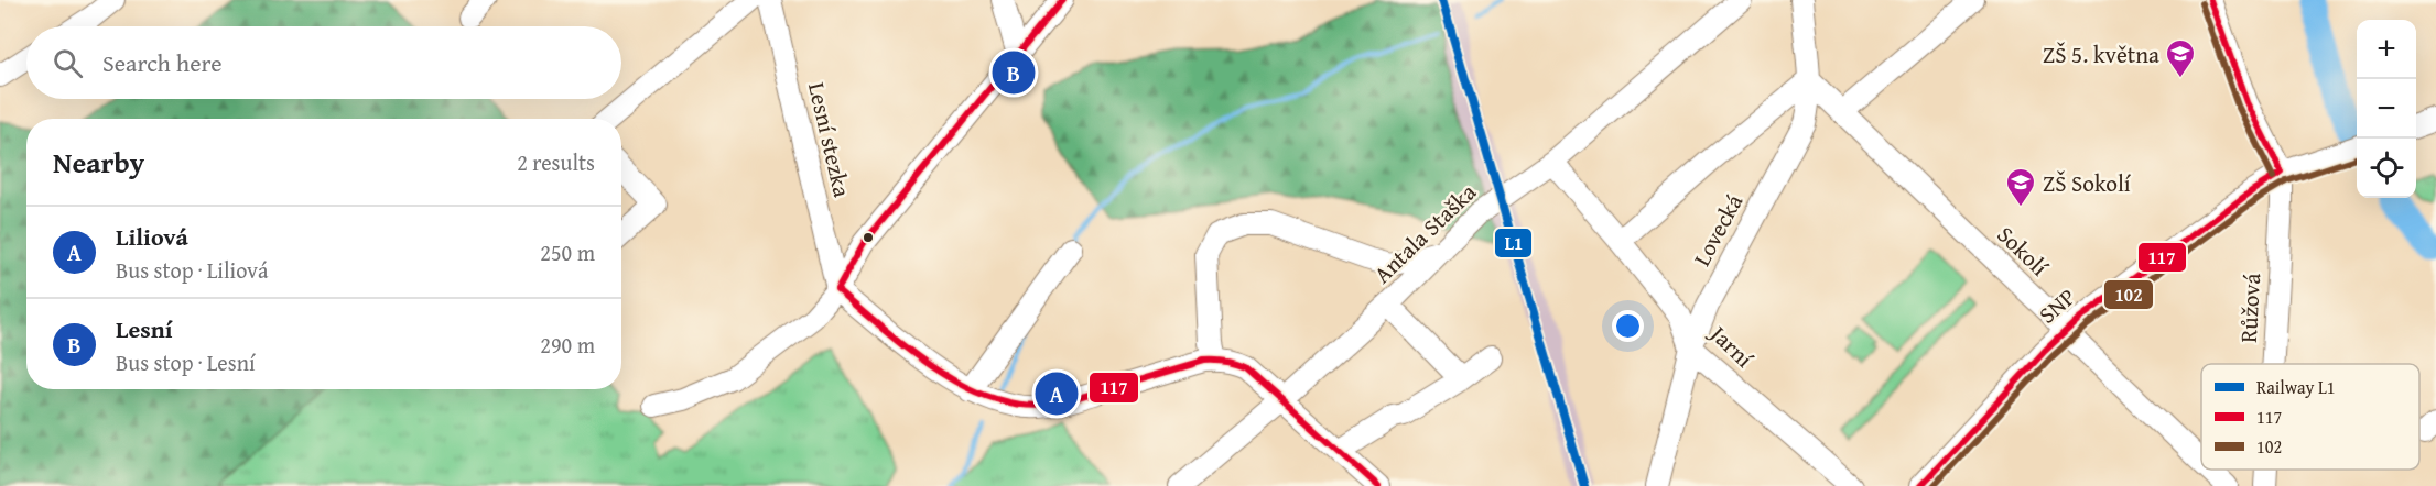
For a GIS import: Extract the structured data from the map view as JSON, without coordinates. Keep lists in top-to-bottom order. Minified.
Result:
{"streets":{"street":["Lesní stezka","Lovecká","Antala Staška","Sokolí","SNP","Růžová","Jarní"]},"crossings":[["Lovecká","Sokolí"],["Lovecká","Jarní"],["Antala Staška","Jarní"],["Sokolí","SNP"],["SNP","Růžová"]],"places":{"school or university":["ZŠ 5. května","ZŠ Sokolí"]},"lines":["rail line L1","transit line 117","transit line 102"],"legend":["Railway L1","117","102"],"page":{"map_buttons":["+","−"],"search":"Search here","pins":["B","A"],"heading":["Nearby","2 results"],"list":[{"mark":"A","name":"Liliová","note":"Bus stop · Liliová","value":"250 m"},{"mark":"B","name":"Lesní","note":"Bus stop · Lesní","value":"290 m"}]}}
